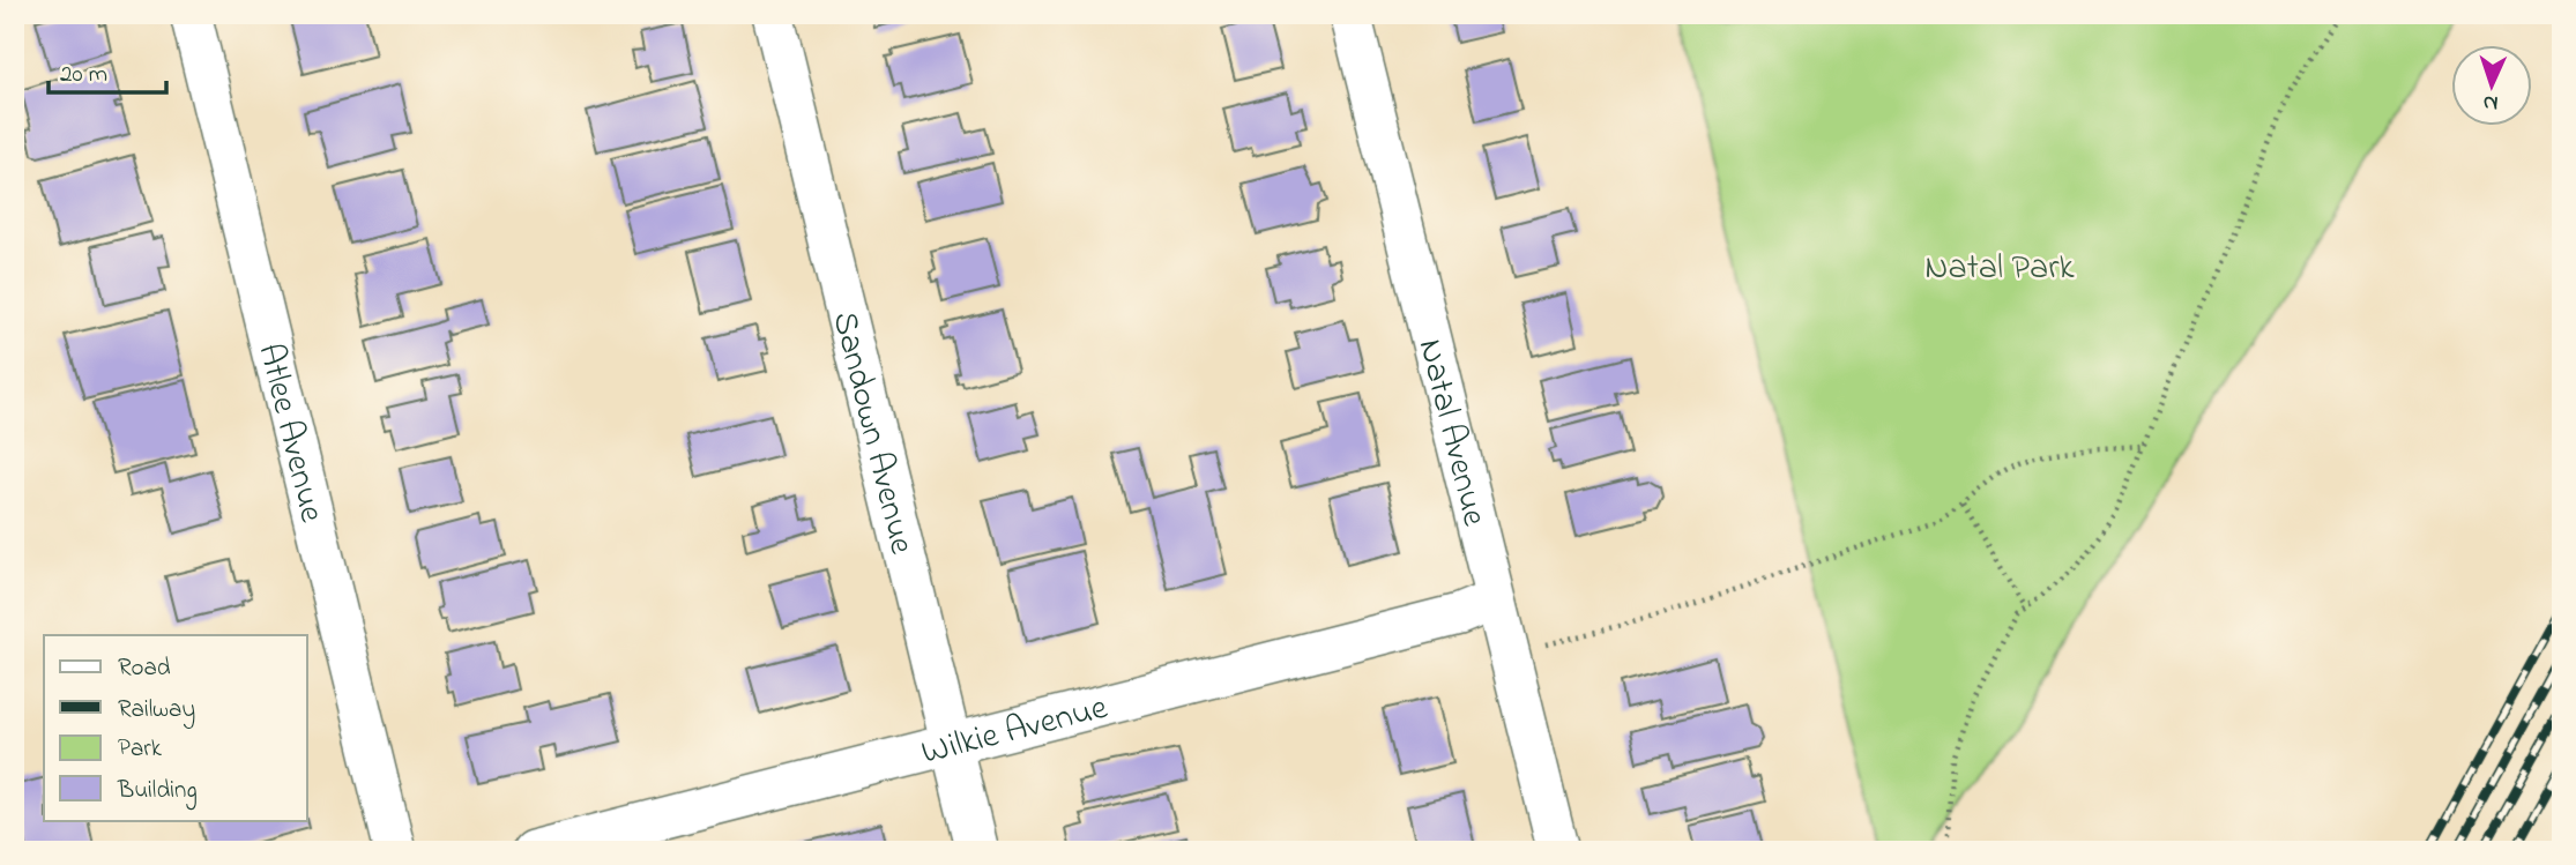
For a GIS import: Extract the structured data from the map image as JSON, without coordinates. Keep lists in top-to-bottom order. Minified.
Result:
{"streets":{"street":["Atlee Avenue","Sandown Avenue","Natal Avenue","Wilkie Avenue"]},"crossings":[["Sandown Avenue","Wilkie Avenue"],["Natal Avenue","Wilkie Avenue"]],"parks":["Natal Park"],"legend":["Road","Railway","Park","Building"],"scale_bar":"20 m","north":"bottom"}
